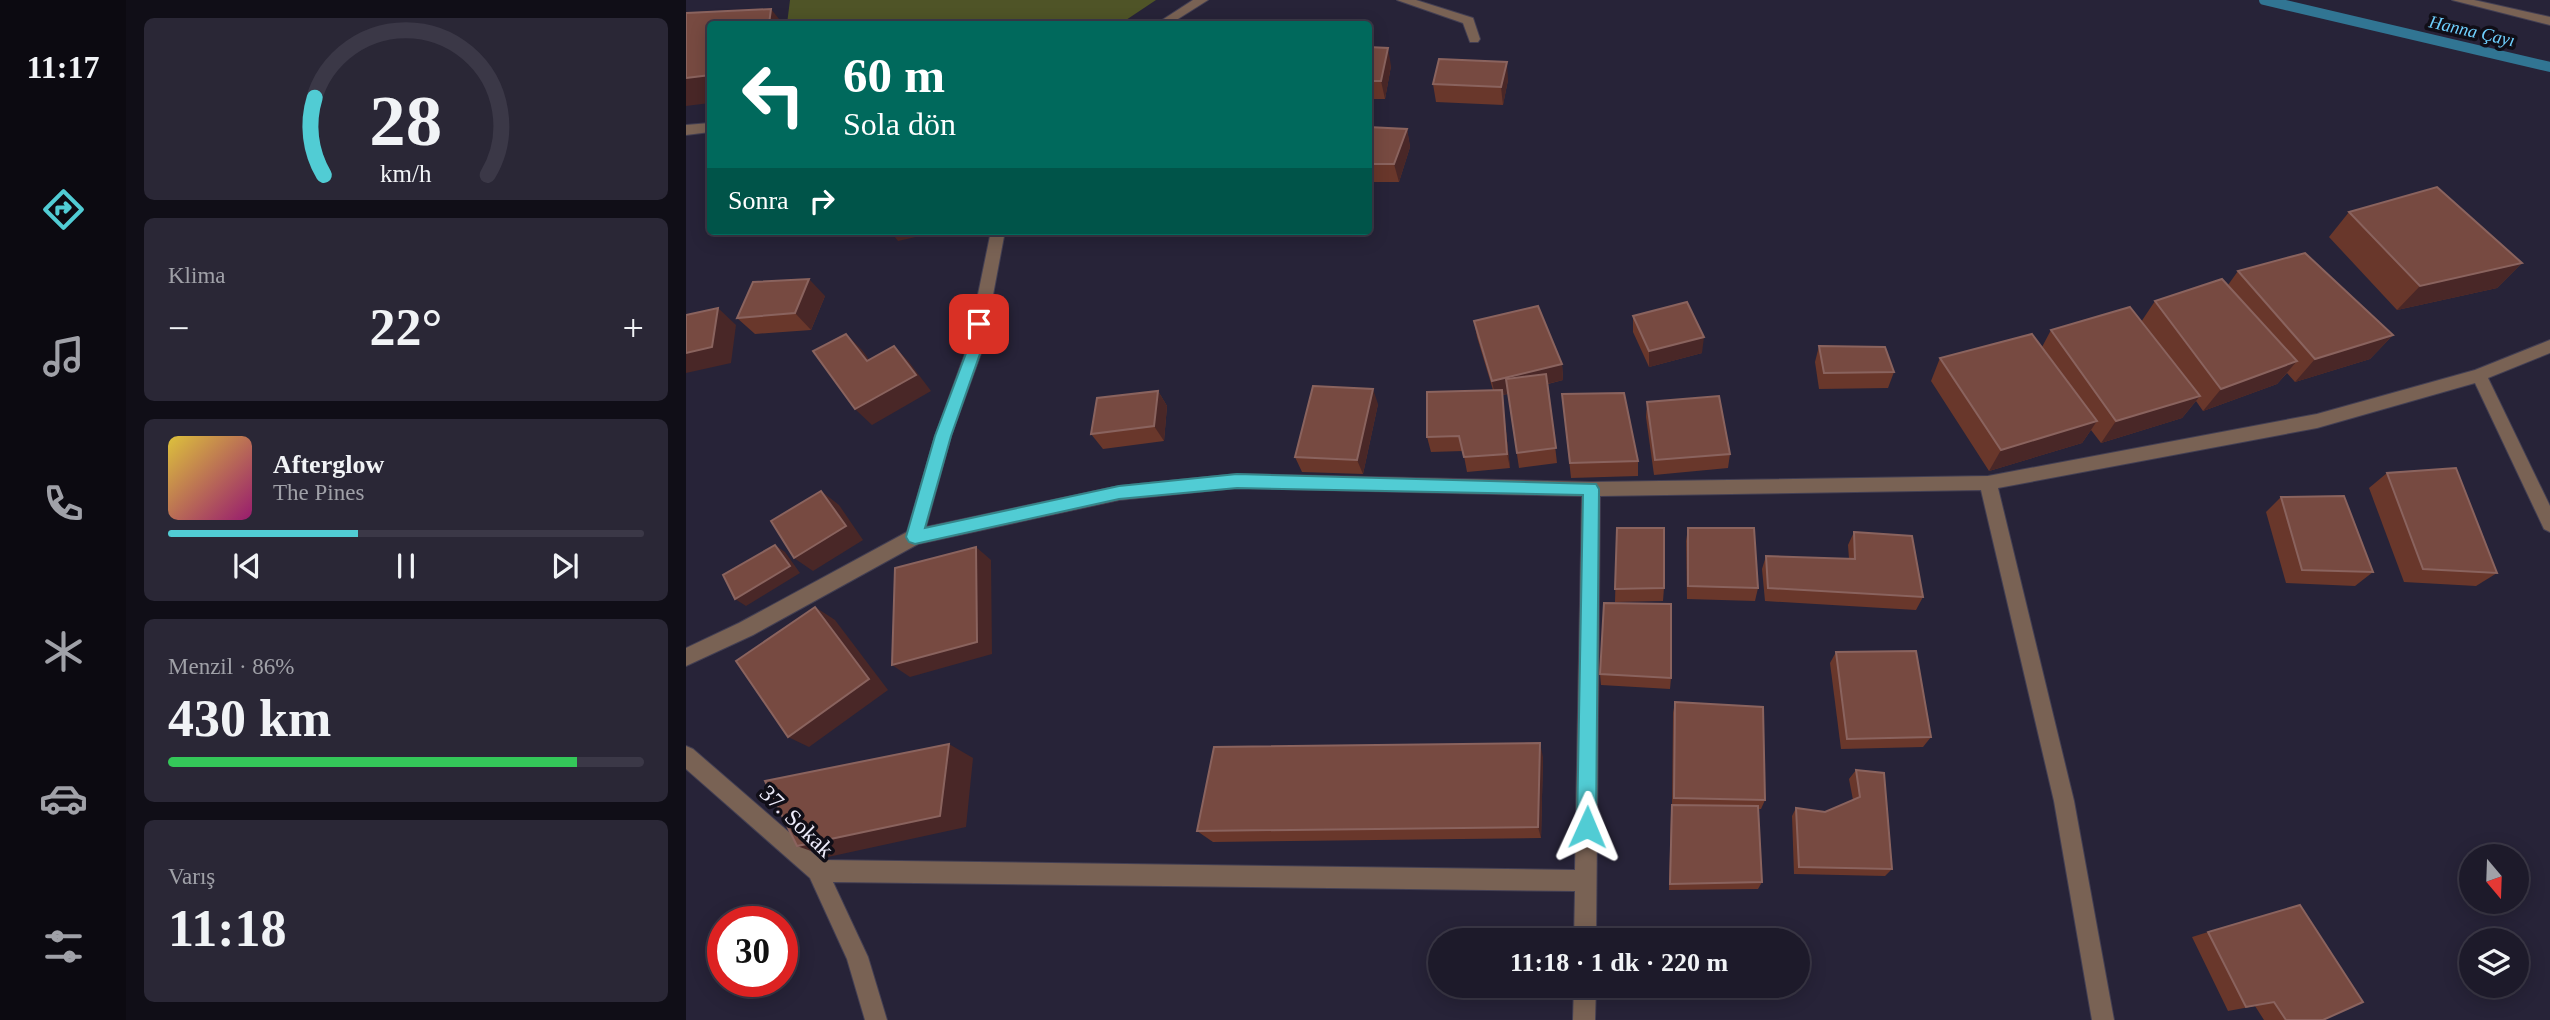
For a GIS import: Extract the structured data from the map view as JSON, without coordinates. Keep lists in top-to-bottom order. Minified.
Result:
{"streets":{"street":["37. Sokak"]},"water":["Hanna Çayı"],"north":"bottom","page":{"tabs":"11:17","turn":["60 m","Sola dön"],"then":"Sonra","tile":["Klima",["Menzil · 86%","430 km"],["Varış","11:18"]],"heat":["−","22°","+"],"song":["Afterglow","The Pines"],"limit":"30","trip":"11:18 · 1 dk · 220 m","gauge":["28","km/h"]}}
